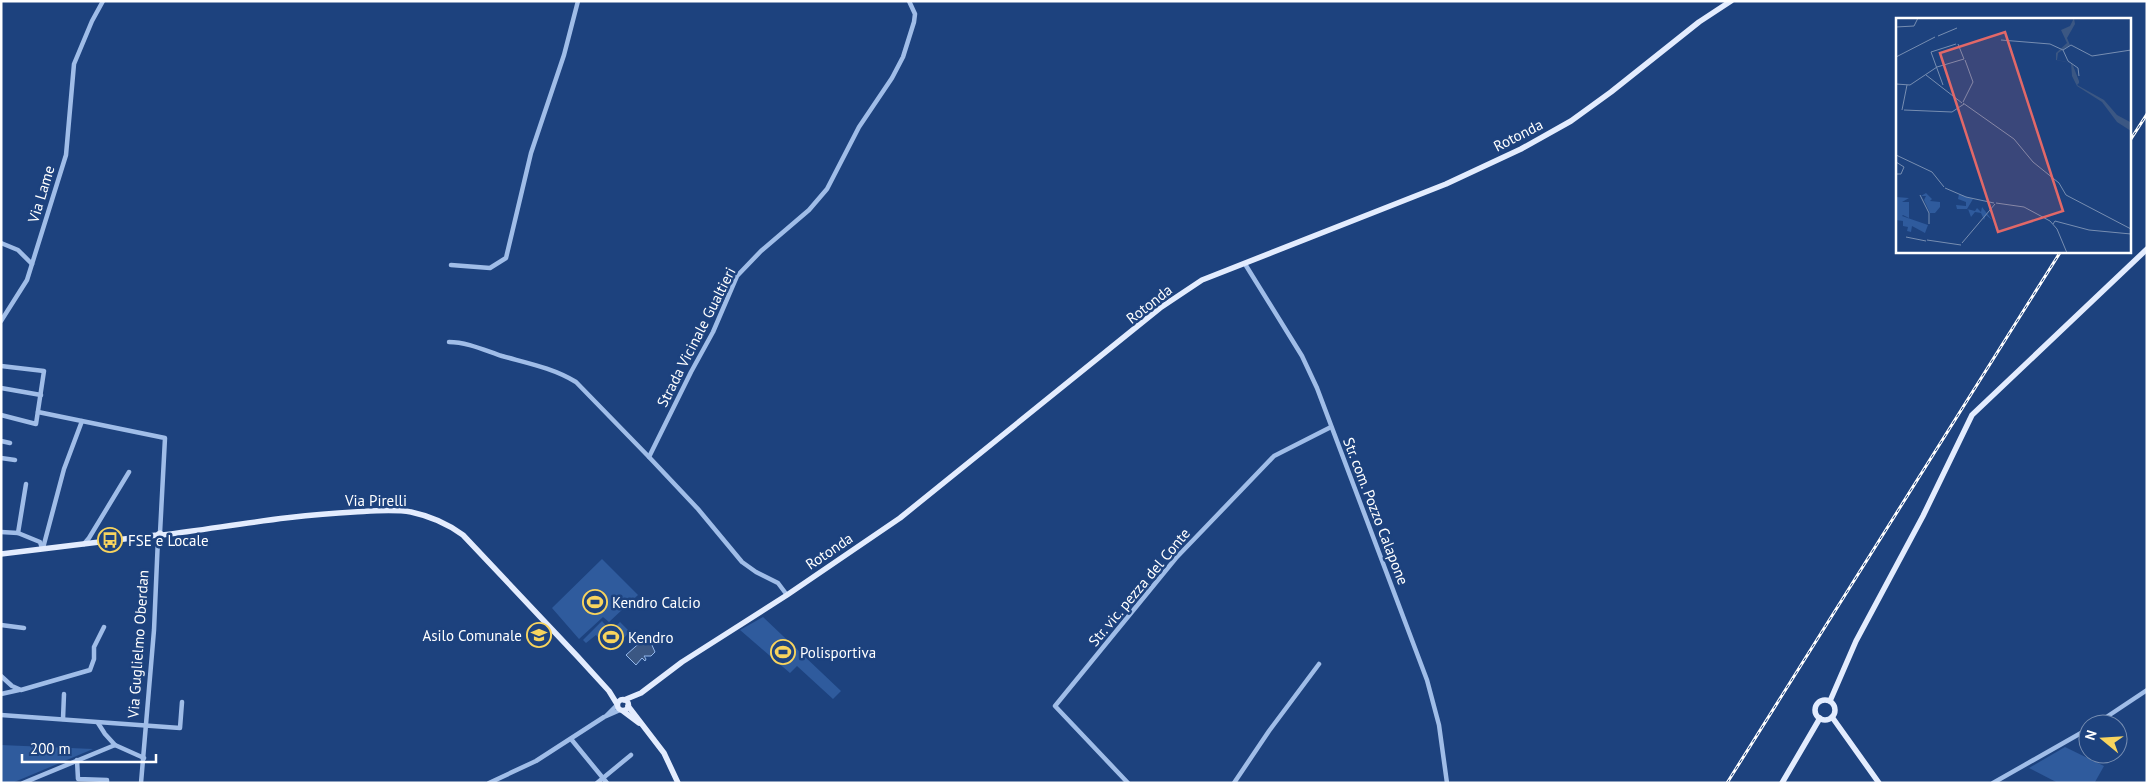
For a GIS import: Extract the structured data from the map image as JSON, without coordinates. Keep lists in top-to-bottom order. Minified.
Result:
{"streets":{"main road":["Rotonda","Via Pirelli"],"street":["Via Lame","Strada Vicinale Gualtieri","Str. com. Pozzo Calapone","Str. vic. pezza del Conte","Via Guglielmo Oberdan"]},"crossings":[["Rotonda","Via Pirelli"],["Rotonda","Str. com. Pozzo Calapone"],["Via Pirelli","Via Guglielmo Oberdan"],["Str. com. Pozzo Calapone","Str. vic. pezza del Conte"]],"places":{"bus stop":["FSE e Locale"],"sports":["Kendro Calcio","Kendro","Polisportiva"],"school or university":["Asilo Comunale"]},"scale_bar":"200 m","north":"left"}
